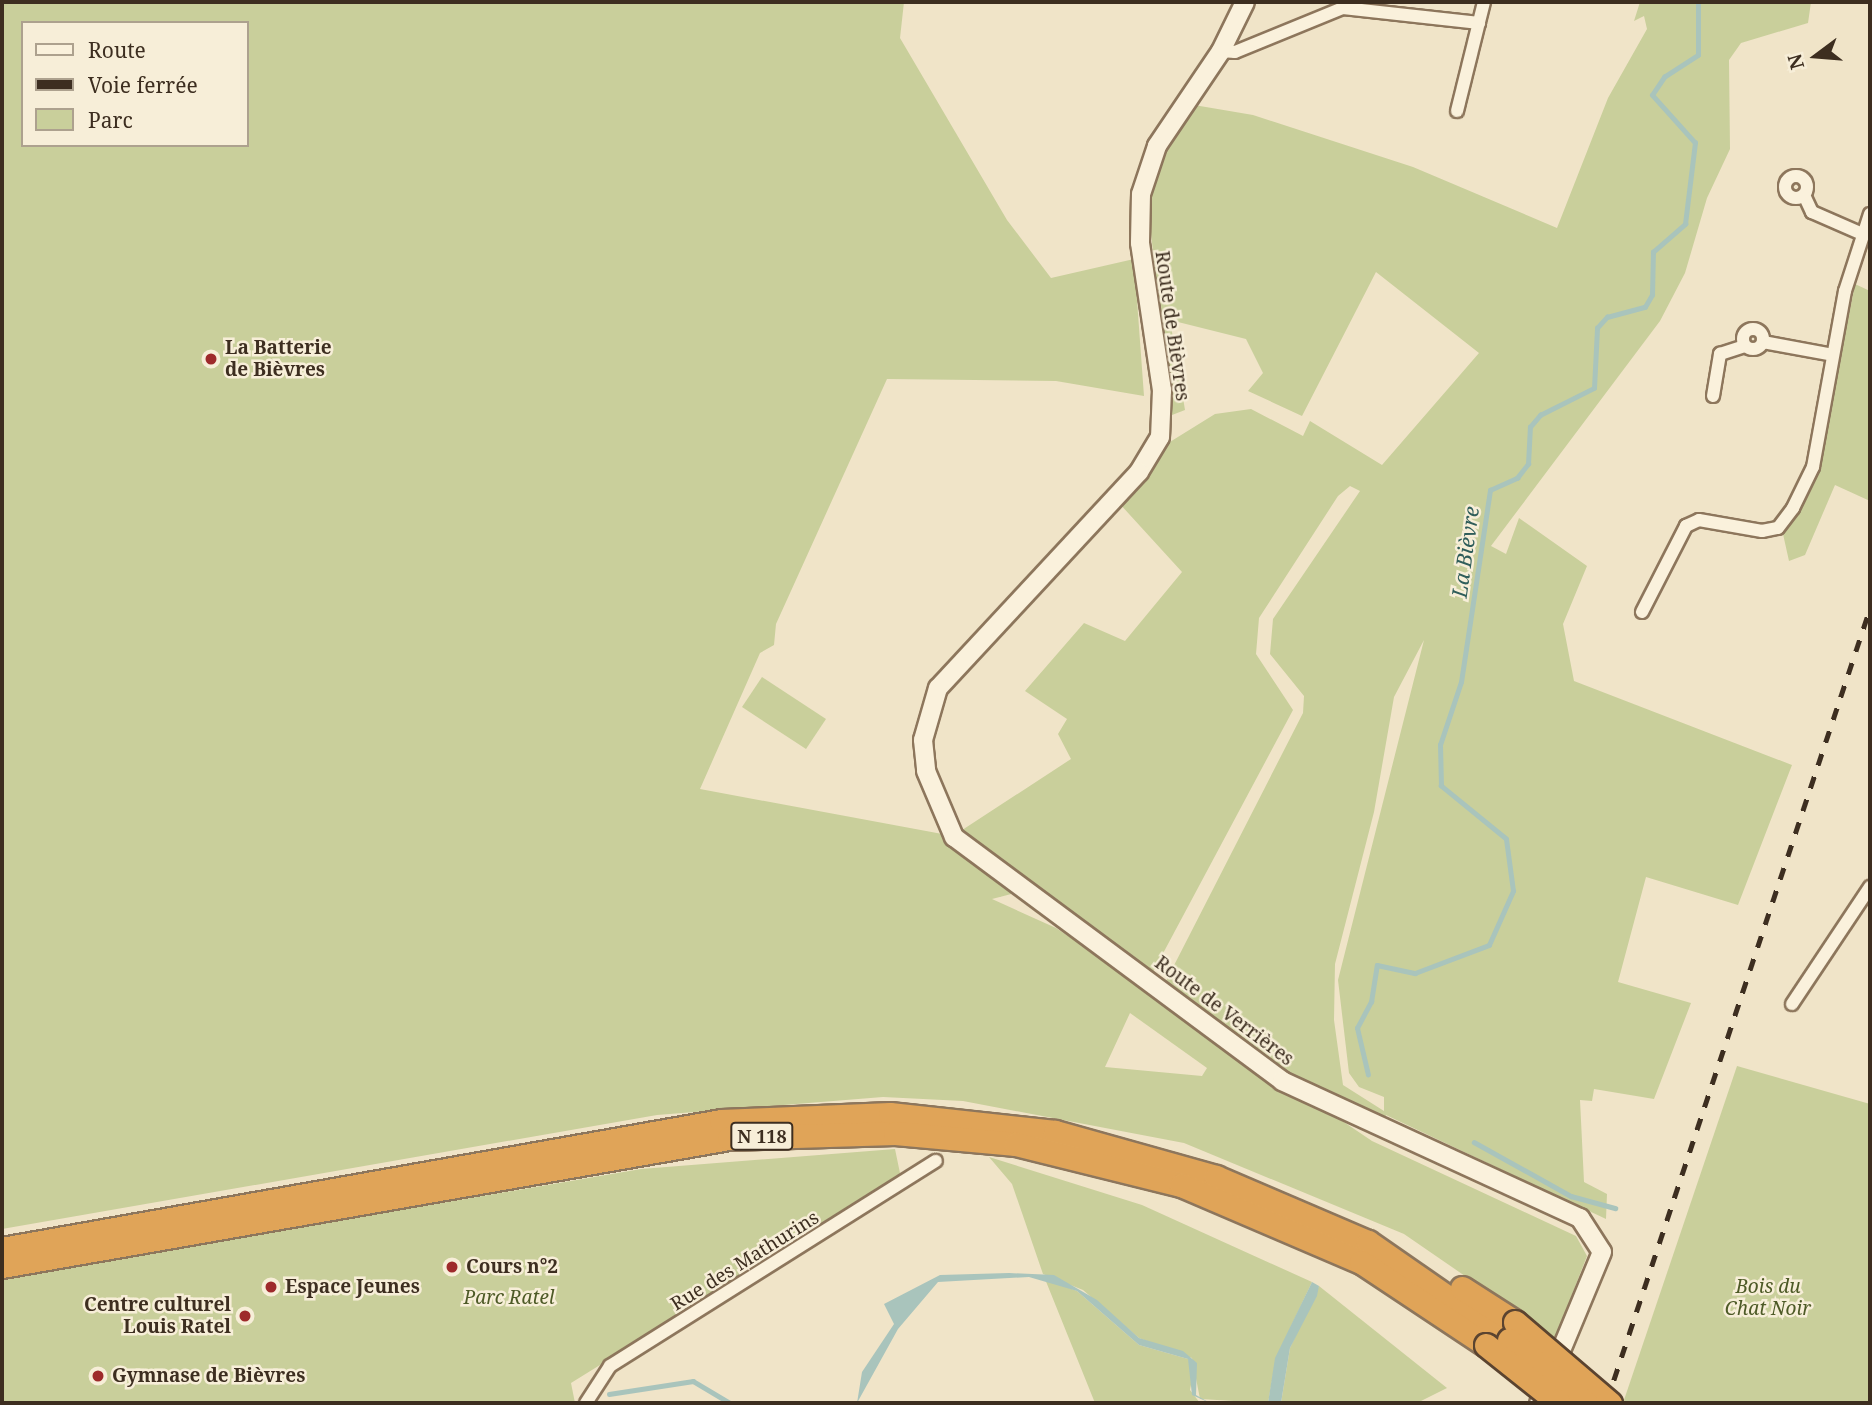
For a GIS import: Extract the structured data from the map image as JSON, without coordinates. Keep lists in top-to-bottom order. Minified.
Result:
{"streets":{"highway":["N 118"],"street":["Route de Bièvres","Route de Verrières","Rue des Mathurins"]},"crossings":[["Route de Bièvres","Route de Verrières"]],"water":["La Bièvre"],"parks":["Bois du Chat Noir","Parc Ratel"],"places":["La Batterie de Bièvres","Cours n°2","Espace Jeunes","Centre culturel Louis Ratel","Gymnase de Bièvres"],"legend":["Route","Voie ferrée","Parc"],"north":"left"}
